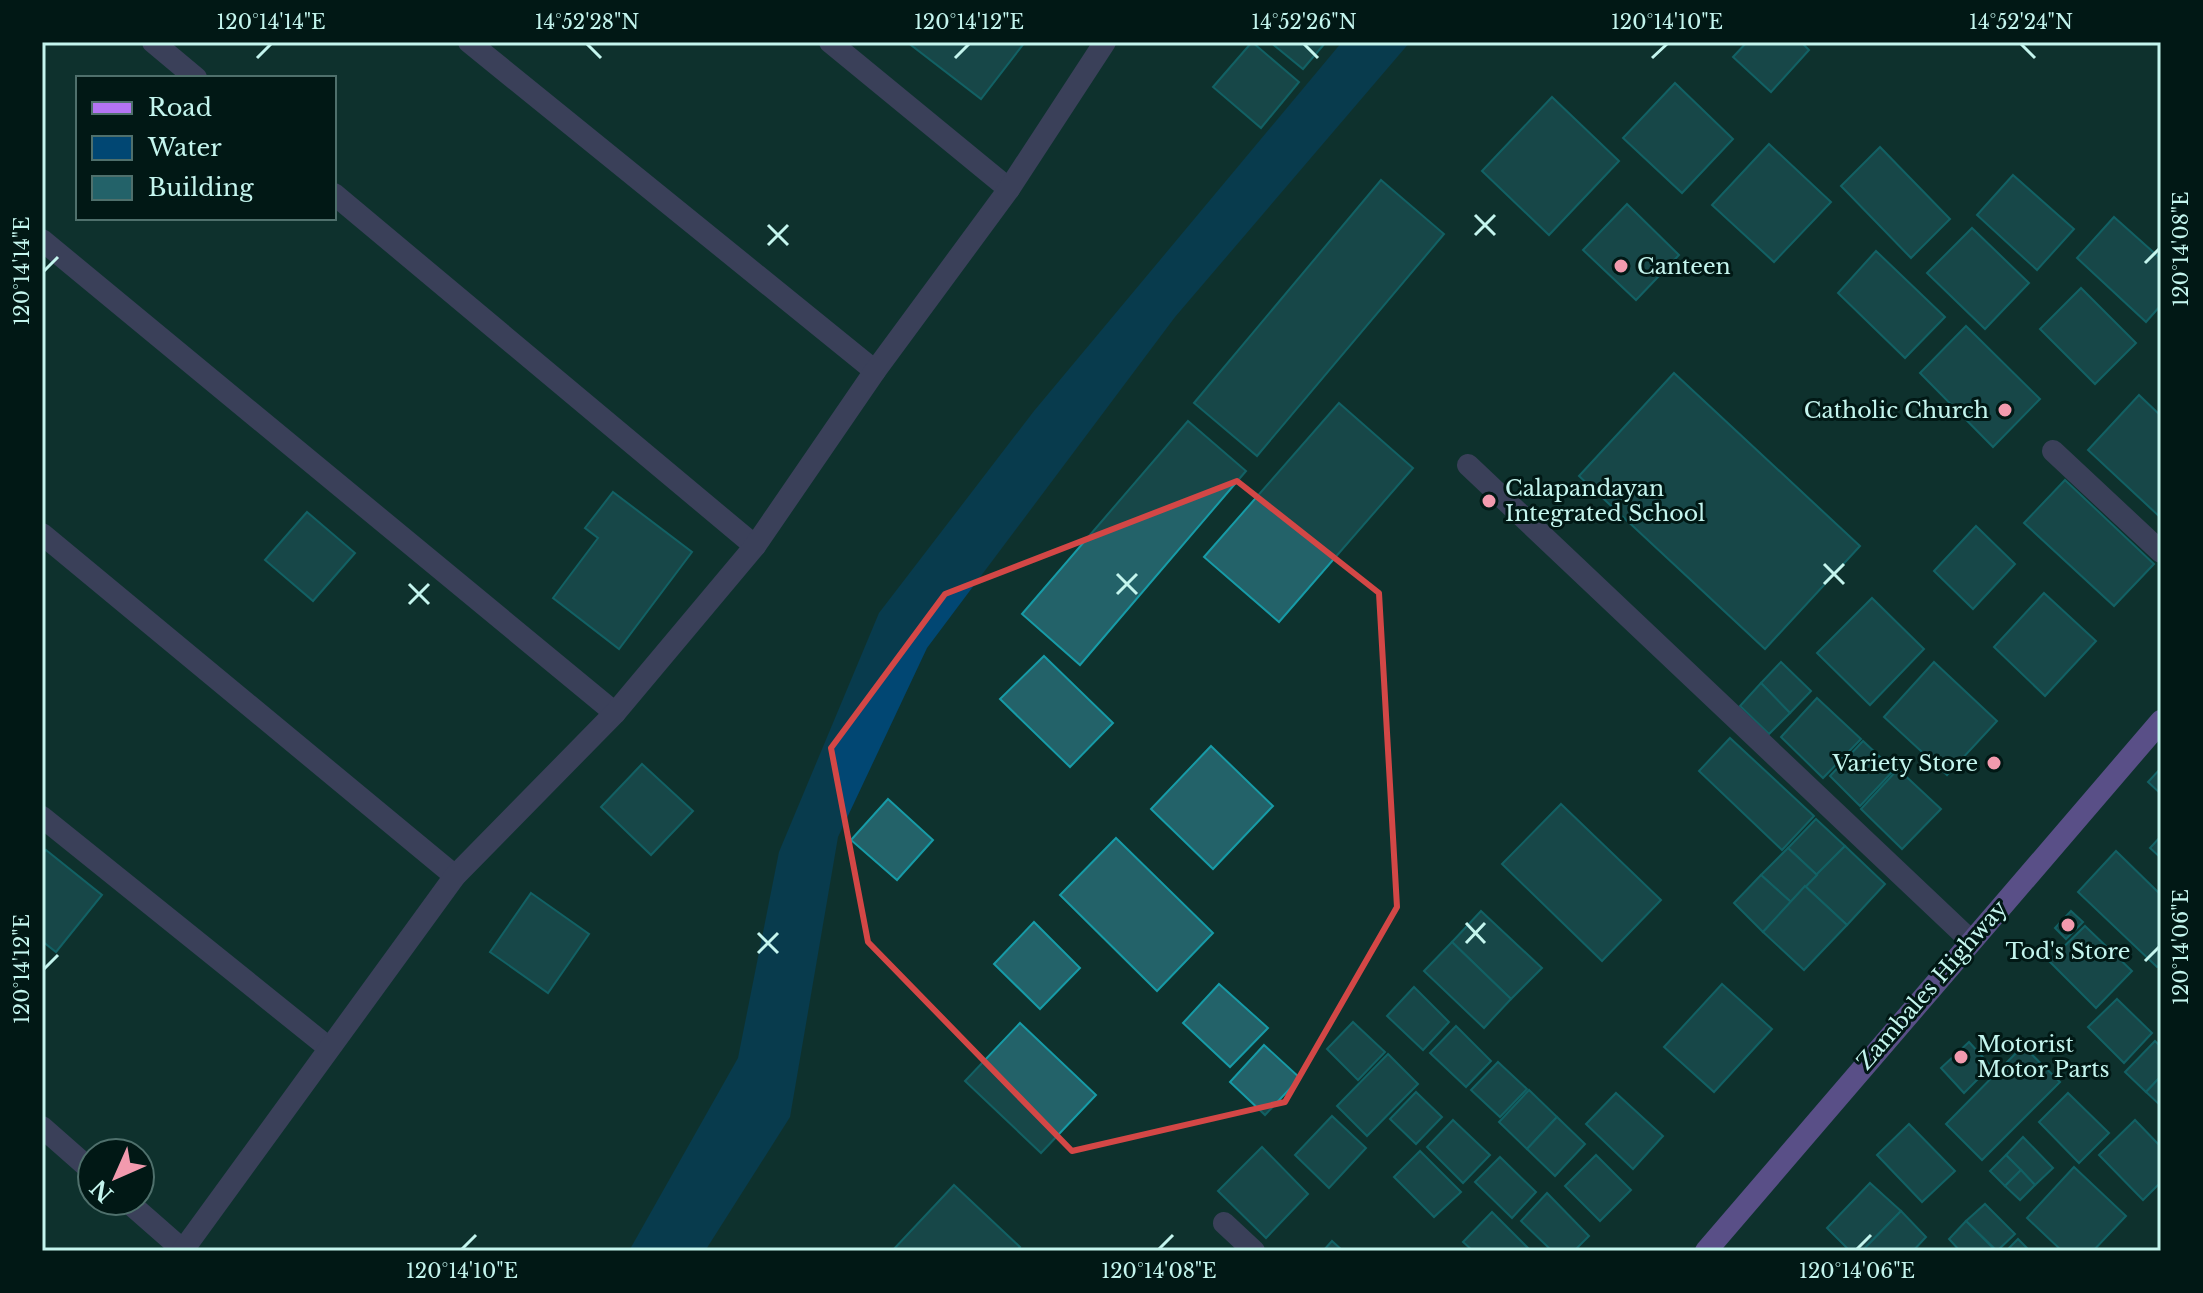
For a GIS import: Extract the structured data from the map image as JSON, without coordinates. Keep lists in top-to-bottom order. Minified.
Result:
{"streets":{"main road":["Zambales Highway"]},"places":["Canteen","Catholic Church","Calapandayan Integrated School","Variety Store","Tod's Store","Motorist Motor Parts"],"legend":["Road","Water","Building"],"north":"bottom left","coordinates":["120°14'14\"E","14°52'28\"N","120°14'12\"E","14°52'26\"N","120°14'10\"E","14°52'24\"N","120°14'08\"E","120°14'06\"E"]}
